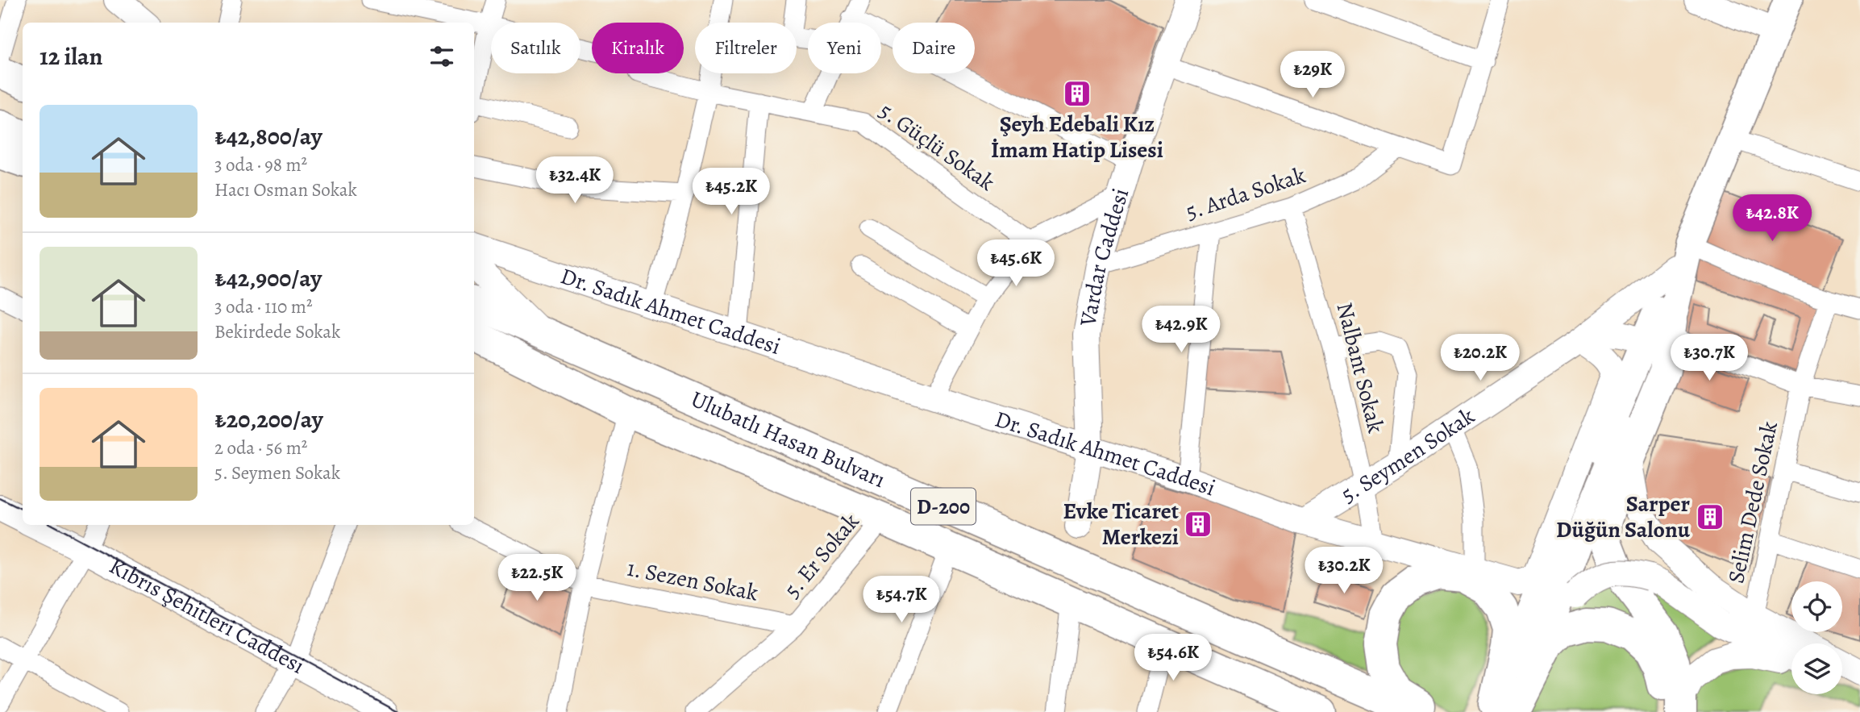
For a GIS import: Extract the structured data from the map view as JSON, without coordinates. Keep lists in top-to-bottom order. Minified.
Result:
{"streets":{"highway":["Ulubatlı Hasan Bulvarı","D-200"],"street":["5. Güçlü Sokak","5. Arda Sokak","Vardar Caddesi","Dr. Sadık Ahmet Caddesi","Nalbant Sokak","5. Seymen Sokak","Selim Dede Sokak","5. Er Sokak","1. Sezen Sokak","Kıbrıs Şehitleri Caddesi"]},"crossings":[["5. Arda Sokak","Vardar Caddesi"],["5. Arda Sokak","Nalbant Sokak"],["Vardar Caddesi","Dr. Sadık Ahmet Caddesi"],["Dr. Sadık Ahmet Caddesi","Nalbant Sokak"],["Dr. Sadık Ahmet Caddesi","5. Seymen Sokak"],["Nalbant Sokak","5. Seymen Sokak"],["Ulubatlı Hasan Bulvarı","5. Er Sokak"],["5. Er Sokak","1. Sezen Sokak"]],"places":{"building":["Şeyh Edebali Kız İmam Hatip Lisesi","Sarper Düğün Salonu","Evke Ticaret Merkezi"]},"page":{"chip":["Satılık","Kiralık","Filtreler","Yeni","Daire"],"heading":"12 ilan","price":["₺29K","₺32.4K","₺45.2K","₺42.8K","₺45.6K","₺42.9K","₺20.2K","₺30.7K","₺30.2K","₺22.5K","₺54.7K","₺54.6K"],"list":[{"name":"₺42,800/ay","note":"3 oda · 98 m² · Hacı Osman Sokak"},{"name":"₺42,900/ay","note":"3 oda · 110 m² · Bekirdede Sokak"},{"name":"₺20,200/ay","note":"2 oda · 56 m² · 5. Seymen Sokak"}]}}
